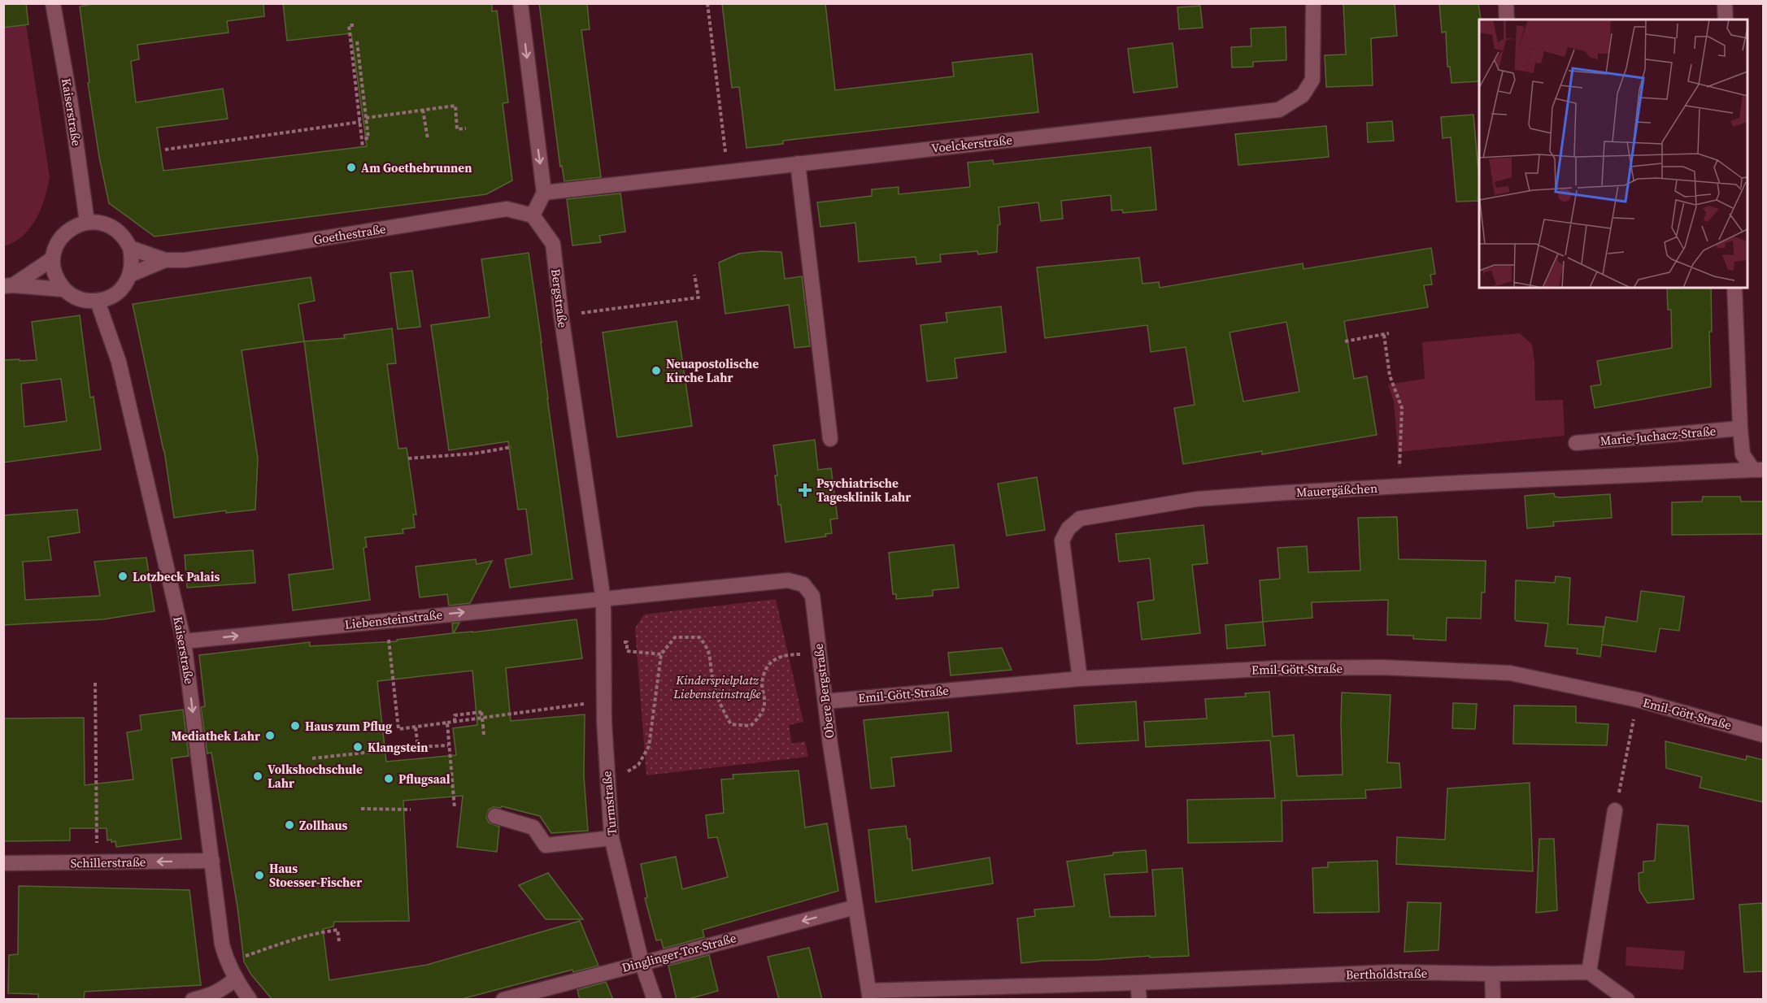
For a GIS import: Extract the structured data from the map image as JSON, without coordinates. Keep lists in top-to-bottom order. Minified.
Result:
{"streets":{"street":["Kaiserstraße","Voelckerstraße","Goethestraße","Bergstraße","Marie-Juchacz-Straße","Mauergäßchen","Liebensteinstraße","Emil-Gött-Straße","Obere Bergstraße","Turmstraße","Schillerstraße","Dinglinger-Tor-Straße","Bertholdstraße"]},"crossings":[["Kaiserstraße","Goethestraße"],["Kaiserstraße","Liebensteinstraße"],["Kaiserstraße","Schillerstraße"],["Goethestraße","Bergstraße"],["Bergstraße","Liebensteinstraße"],["Bergstraße","Obere Bergstraße"],["Bergstraße","Turmstraße"],["Mauergäßchen","Emil-Gött-Straße"],["Liebensteinstraße","Obere Bergstraße"],["Liebensteinstraße","Turmstraße"],["Emil-Gött-Straße","Obere Bergstraße"],["Obere Bergstraße","Turmstraße"],["Obere Bergstraße","Dinglinger-Tor-Straße"],["Obere Bergstraße","Bertholdstraße"],["Turmstraße","Dinglinger-Tor-Straße"]],"one_way":["Liebensteinstraße","Schillerstraße","Dinglinger-Tor-Straße"],"parks":["Kinderspielplatz Liebensteinstraße"],"places":{"other":["Am Goethebrunnen","Neuapostolische Kirche Lahr","Lotzbeck Palais","Haus zum Pflug","Mediathek Lahr","Klangstein","Volkshochschule Lahr","Pflugsaal","Zollhaus","Haus Stoesser-Fischer"],"health":["Psychiatrische Tagesklinik Lahr"]}}
